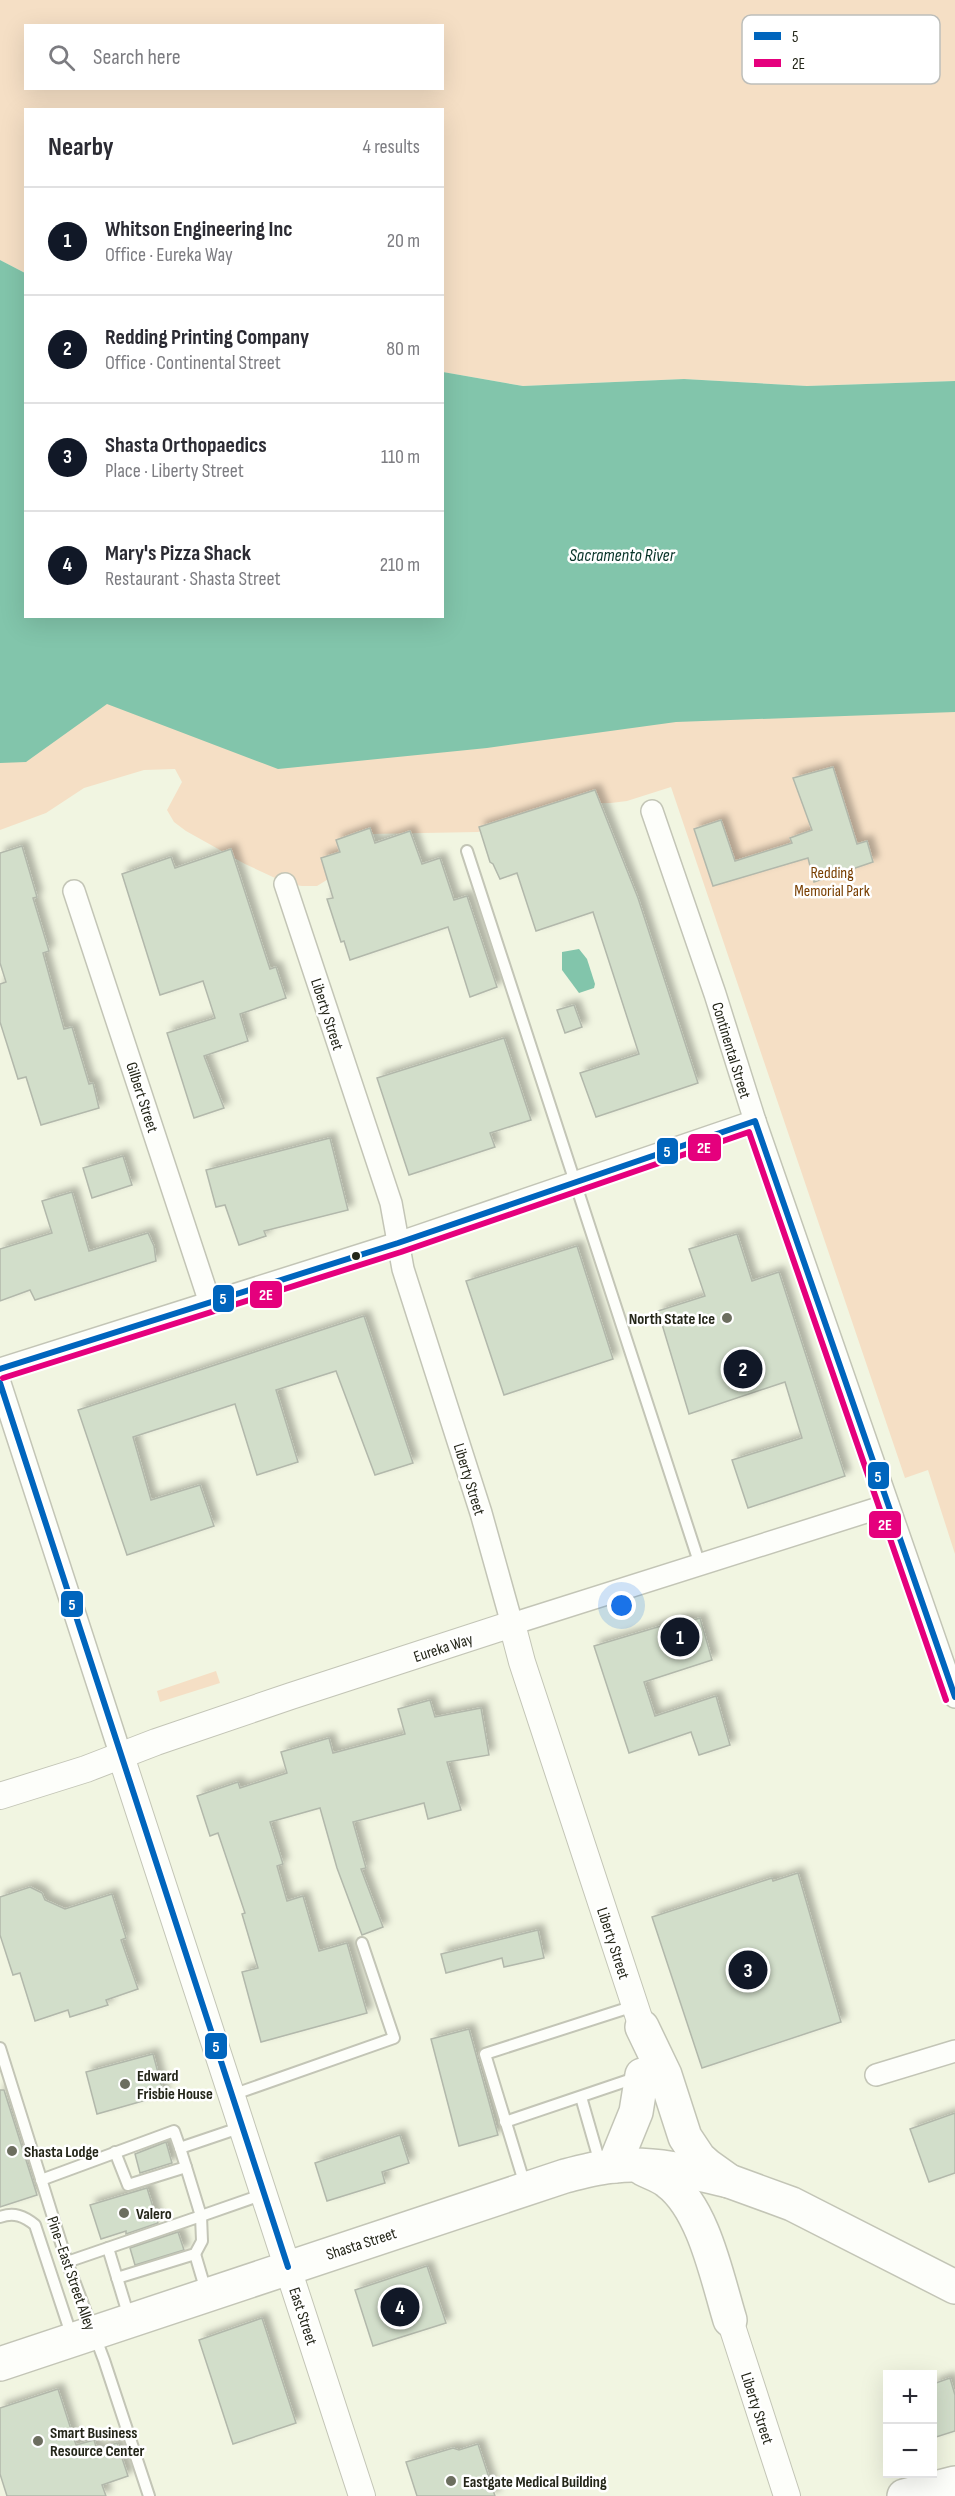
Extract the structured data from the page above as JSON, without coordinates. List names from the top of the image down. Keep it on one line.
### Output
{"streets":{"highway":["Shasta Street"],"street":["Liberty Street","Continental Street","Gilbert Street","Eureka Way","East Street"],"lane":["Pine–East Street Alley"]},"crossings":[["Liberty Street","Eureka Way"],["Continental Street","Eureka Way"],["Eureka Way","East Street"],["Shasta Street","Pine–East Street Alley"],["Shasta Street","East Street"]],"water":["Sacramento River"],"parks":["Redding Memorial Park"],"places":["North State Ice","Edward Frisbie House","Shasta Lodge","Valero","Smart Business Resource Center","Eastgate Medical Building"],"lines":["transit line 5","transit line 2E"],"legend":["5","2E"],"page":{"search":"Search here","heading":["Nearby","4 results"],"list":[{"mark":"1","name":"Whitson Engineering Inc","note":"Office · Eureka Way","value":"20 m"},{"mark":"2","name":"Redding Printing Company","note":"Office · Continental Street","value":"80 m"},{"mark":"3","name":"Shasta Orthopaedics","note":"Place · Liberty Street","value":"110 m"},{"mark":"4","name":"Mary's Pizza Shack","note":"Restaurant · Shasta Street","value":"210 m"}],"pins":["2","1","3","4"],"map_buttons":["+","−"]}}
